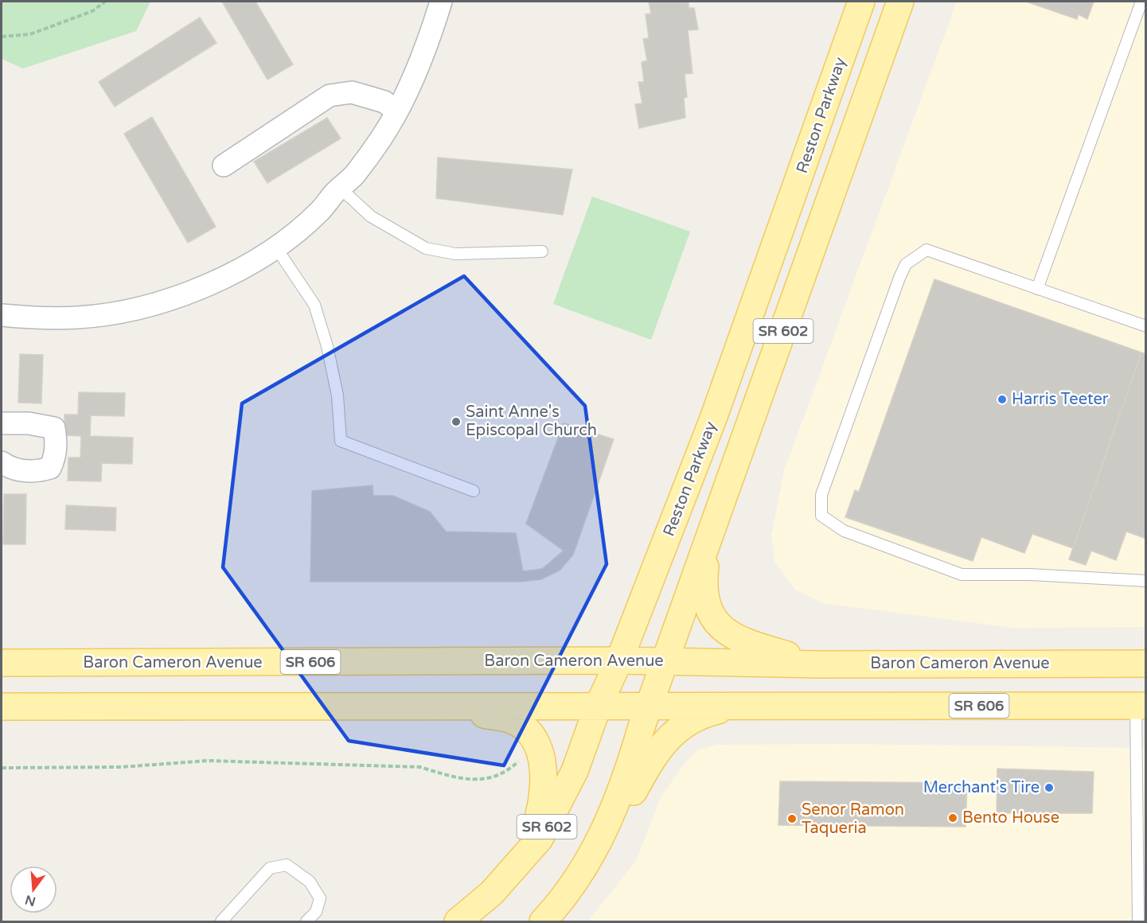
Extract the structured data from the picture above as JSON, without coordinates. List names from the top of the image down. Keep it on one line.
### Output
{"streets":{"main road":["Reston Parkway","SR 602","Baron Cameron Avenue","SR 606"]},"crossings":[["Reston Parkway","Baron Cameron Avenue"],["Reston Parkway","SR 606"],["SR 602","Baron Cameron Avenue"],["SR 602","SR 606"]],"places":["Harris Teeter","Saint Anne's Episcopal Church","Merchant's Tire","Bento House","Senor Ramon Taqueria"],"north":"bottom"}
